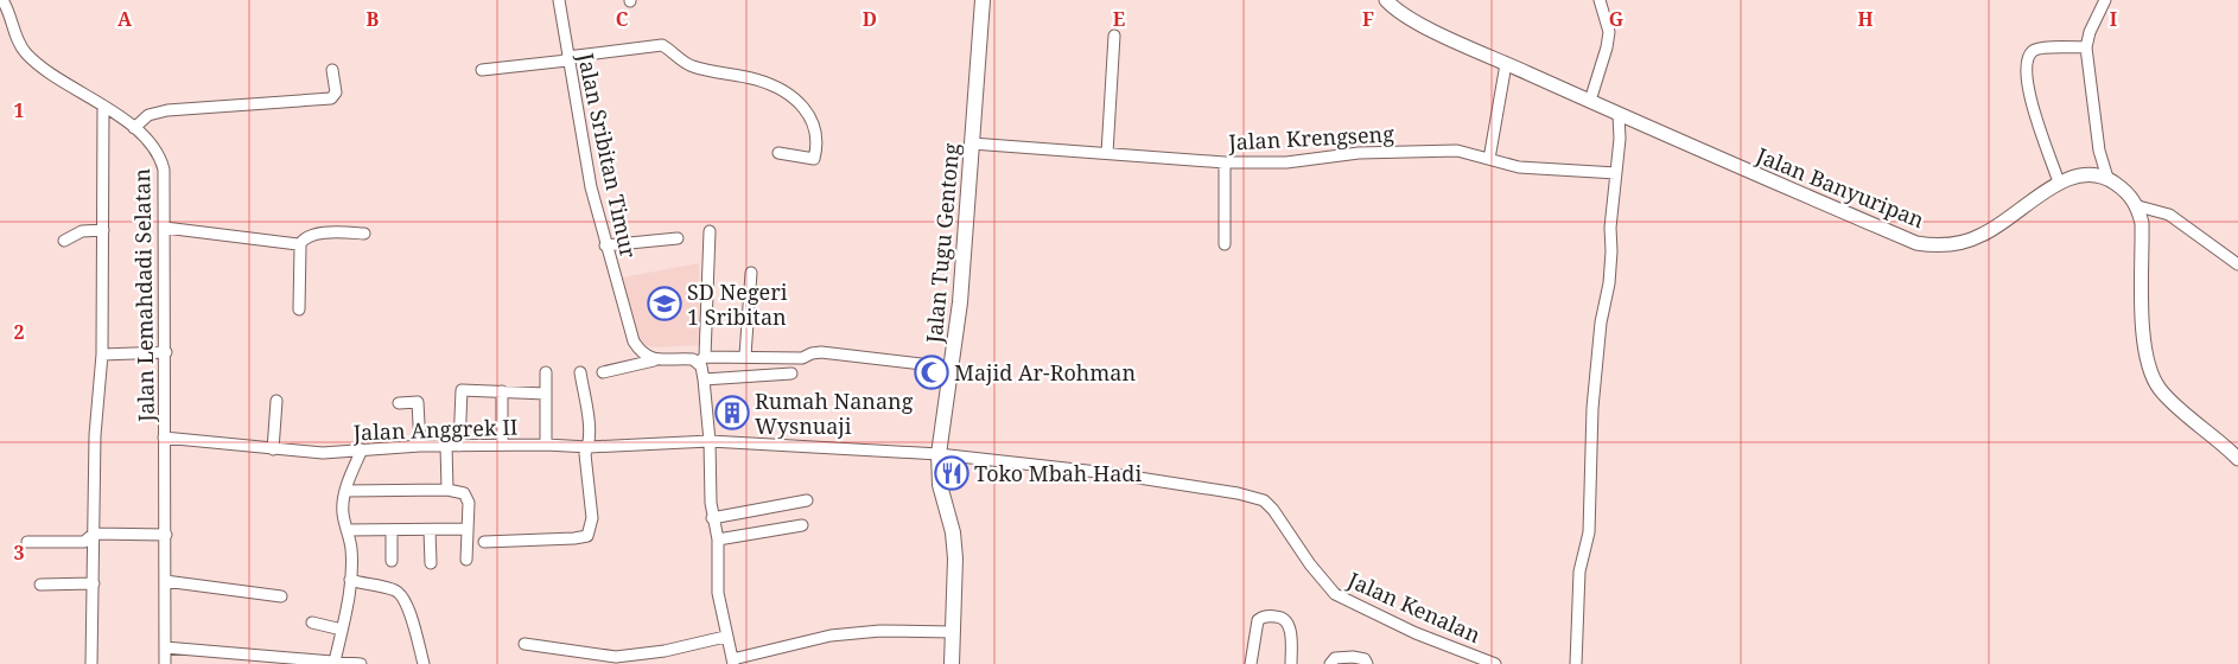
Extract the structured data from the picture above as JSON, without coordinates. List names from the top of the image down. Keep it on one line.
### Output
{"streets":{"main road":["Jalan Tugu Gentong"],"street":["Jalan Krengseng","Jalan Sribitan Timur","Jalan Banyuripan","Jalan Lemahdadi Selatan","Jalan Anggrek II","Jalan Kenalan"]},"crossings":[["Jalan Krengseng","Jalan Tugu Gentong"],["Jalan Tugu Gentong","Jalan Kenalan"],["Jalan Lemahdadi Selatan","Jalan Anggrek II"],["Jalan Anggrek II","Jalan Kenalan"]],"places":{"school or university":["SD Negeri 1 Sribitan"],"mosque":["Majid Ar-Rohman"],"building":["Rumah Nanang Wysnuaji"],"restaurant":["Toko Mbah Hadi"]},"grid":{"columns":["A","B","C","D","E","F","G","H","I"],"rows":["1","2","3"]}}
